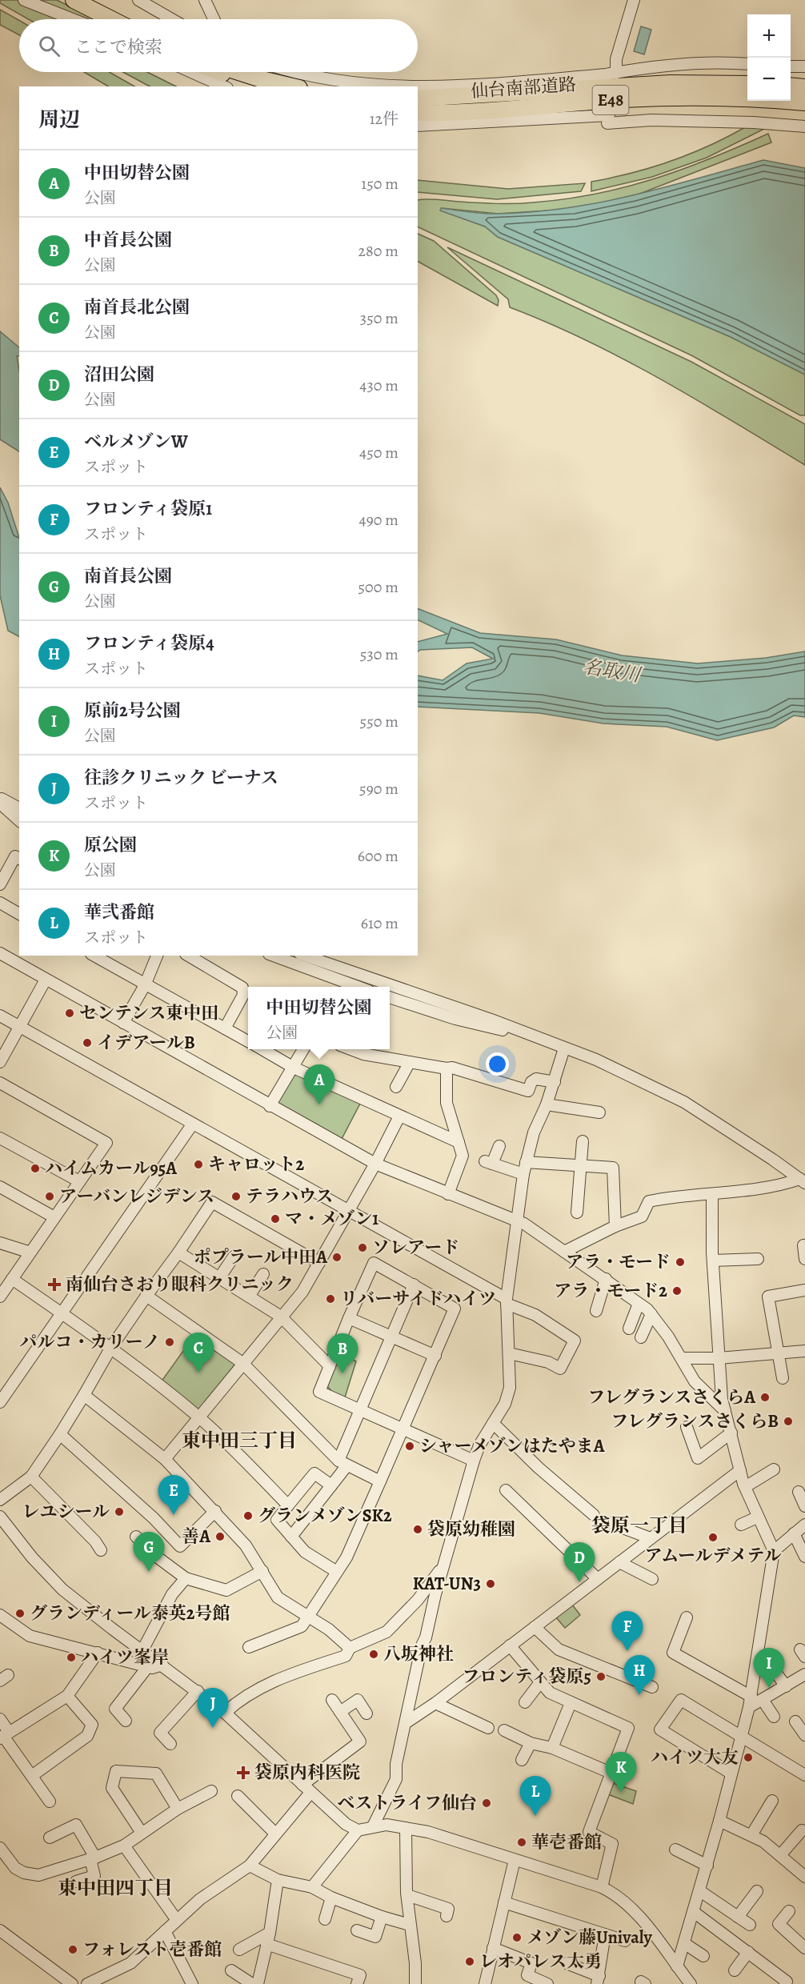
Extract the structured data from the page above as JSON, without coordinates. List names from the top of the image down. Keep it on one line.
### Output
{"streets":{"highway":["仙台南部道路","E48"]},"districts":["東中田三丁目","袋原一丁目","東中田四丁目"],"water":["名取川"],"places":{"other":["センテンス東中田","イデアールB","キャロット2","ハイムカール95A","アーバンレジデンス","テラハウス","マ・メゾン1","ソレアード","ポプラール中田A","アラ・モード","アラ・モード2","リバーサイドハイツ","パルコ・カリーノ","フレグランスさくらA","フレグランスさくらB","シャーメゾンはたやまA","レユシール","グランメゾンSK2","袋原幼稚園","善A","アムールデメテル","KAT-UN3","グランディール泰英2号館","八坂神社","ハイツ峯岸","フロンティ袋原5","ハイツ大友","ベストライフ仙台","華壱番館","メゾン藤Univaly","フォレスト壱番館","レオパレス太勇"],"health":["南仙台さおり眼科クリニック","袋原内科医院"]},"page":{"map_buttons":["+","−"],"search":"ここで検索","heading":["周辺","12件"],"list":[{"mark":"A","name":"中田切替公園","note":"公園","value":"150 m"},{"mark":"B","name":"中首長公園","note":"公園","value":"280 m"},{"mark":"C","name":"南首長北公園","note":"公園","value":"350 m"},{"mark":"D","name":"沼田公園","note":"公園","value":"430 m"},{"mark":"E","name":"ベルメゾンW","note":"スポット","value":"450 m"},{"mark":"F","name":"フロンティ袋原1","note":"スポット","value":"490 m"},{"mark":"G","name":"南首長公園","note":"公園","value":"500 m"},{"mark":"H","name":"フロンティ袋原4","note":"スポット","value":"530 m"},{"mark":"I","name":"原前2号公園","note":"公園","value":"550 m"},{"mark":"J","name":"往診クリニック ビーナス","note":"スポット","value":"590 m"},{"mark":"K","name":"原公園","note":"公園","value":"600 m"},{"mark":"L","name":"華弐番館","note":"スポット","value":"610 m"}],"popup":["中田切替公園","公園"],"pins":["A","C","B","E","G","D","F","I","H","J","K","L"]}}
